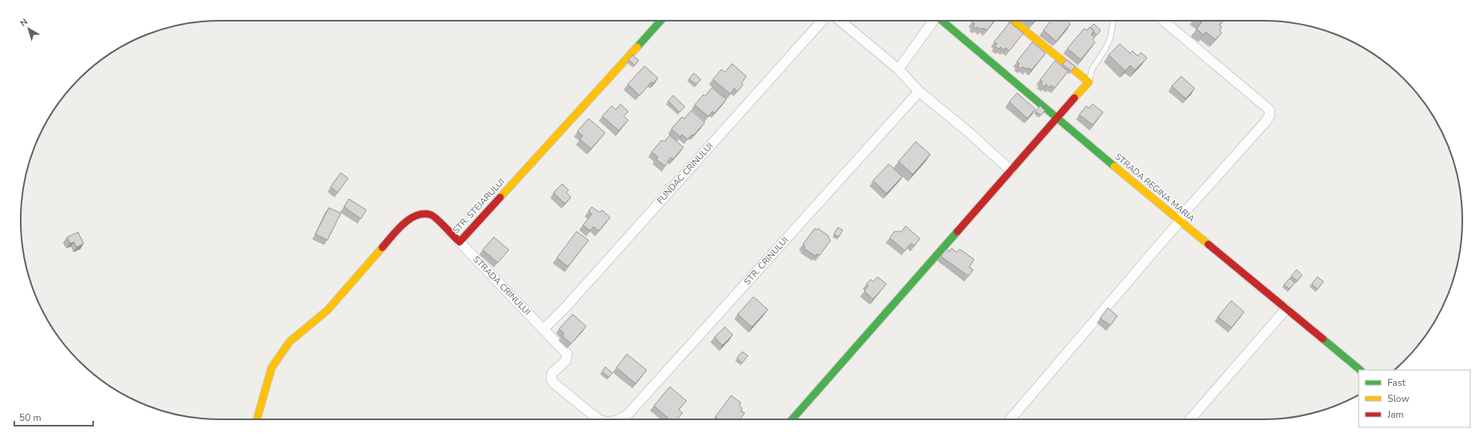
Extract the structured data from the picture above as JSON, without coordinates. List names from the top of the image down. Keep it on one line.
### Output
{"streets":{"street":["FUNDAC CRINULUI","STRADA REGINA MARIA","STR. STEJARULUI","STR. CRINULUI","STRADA CRINULUI"]},"crossings":[["FUNDAC CRINULUI","STRADA CRINULUI"],["STR. STEJARULUI","STRADA CRINULUI"]],"legend":["Fast","Slow","Jam"],"scale_bar":"50 m","north":"top left"}
